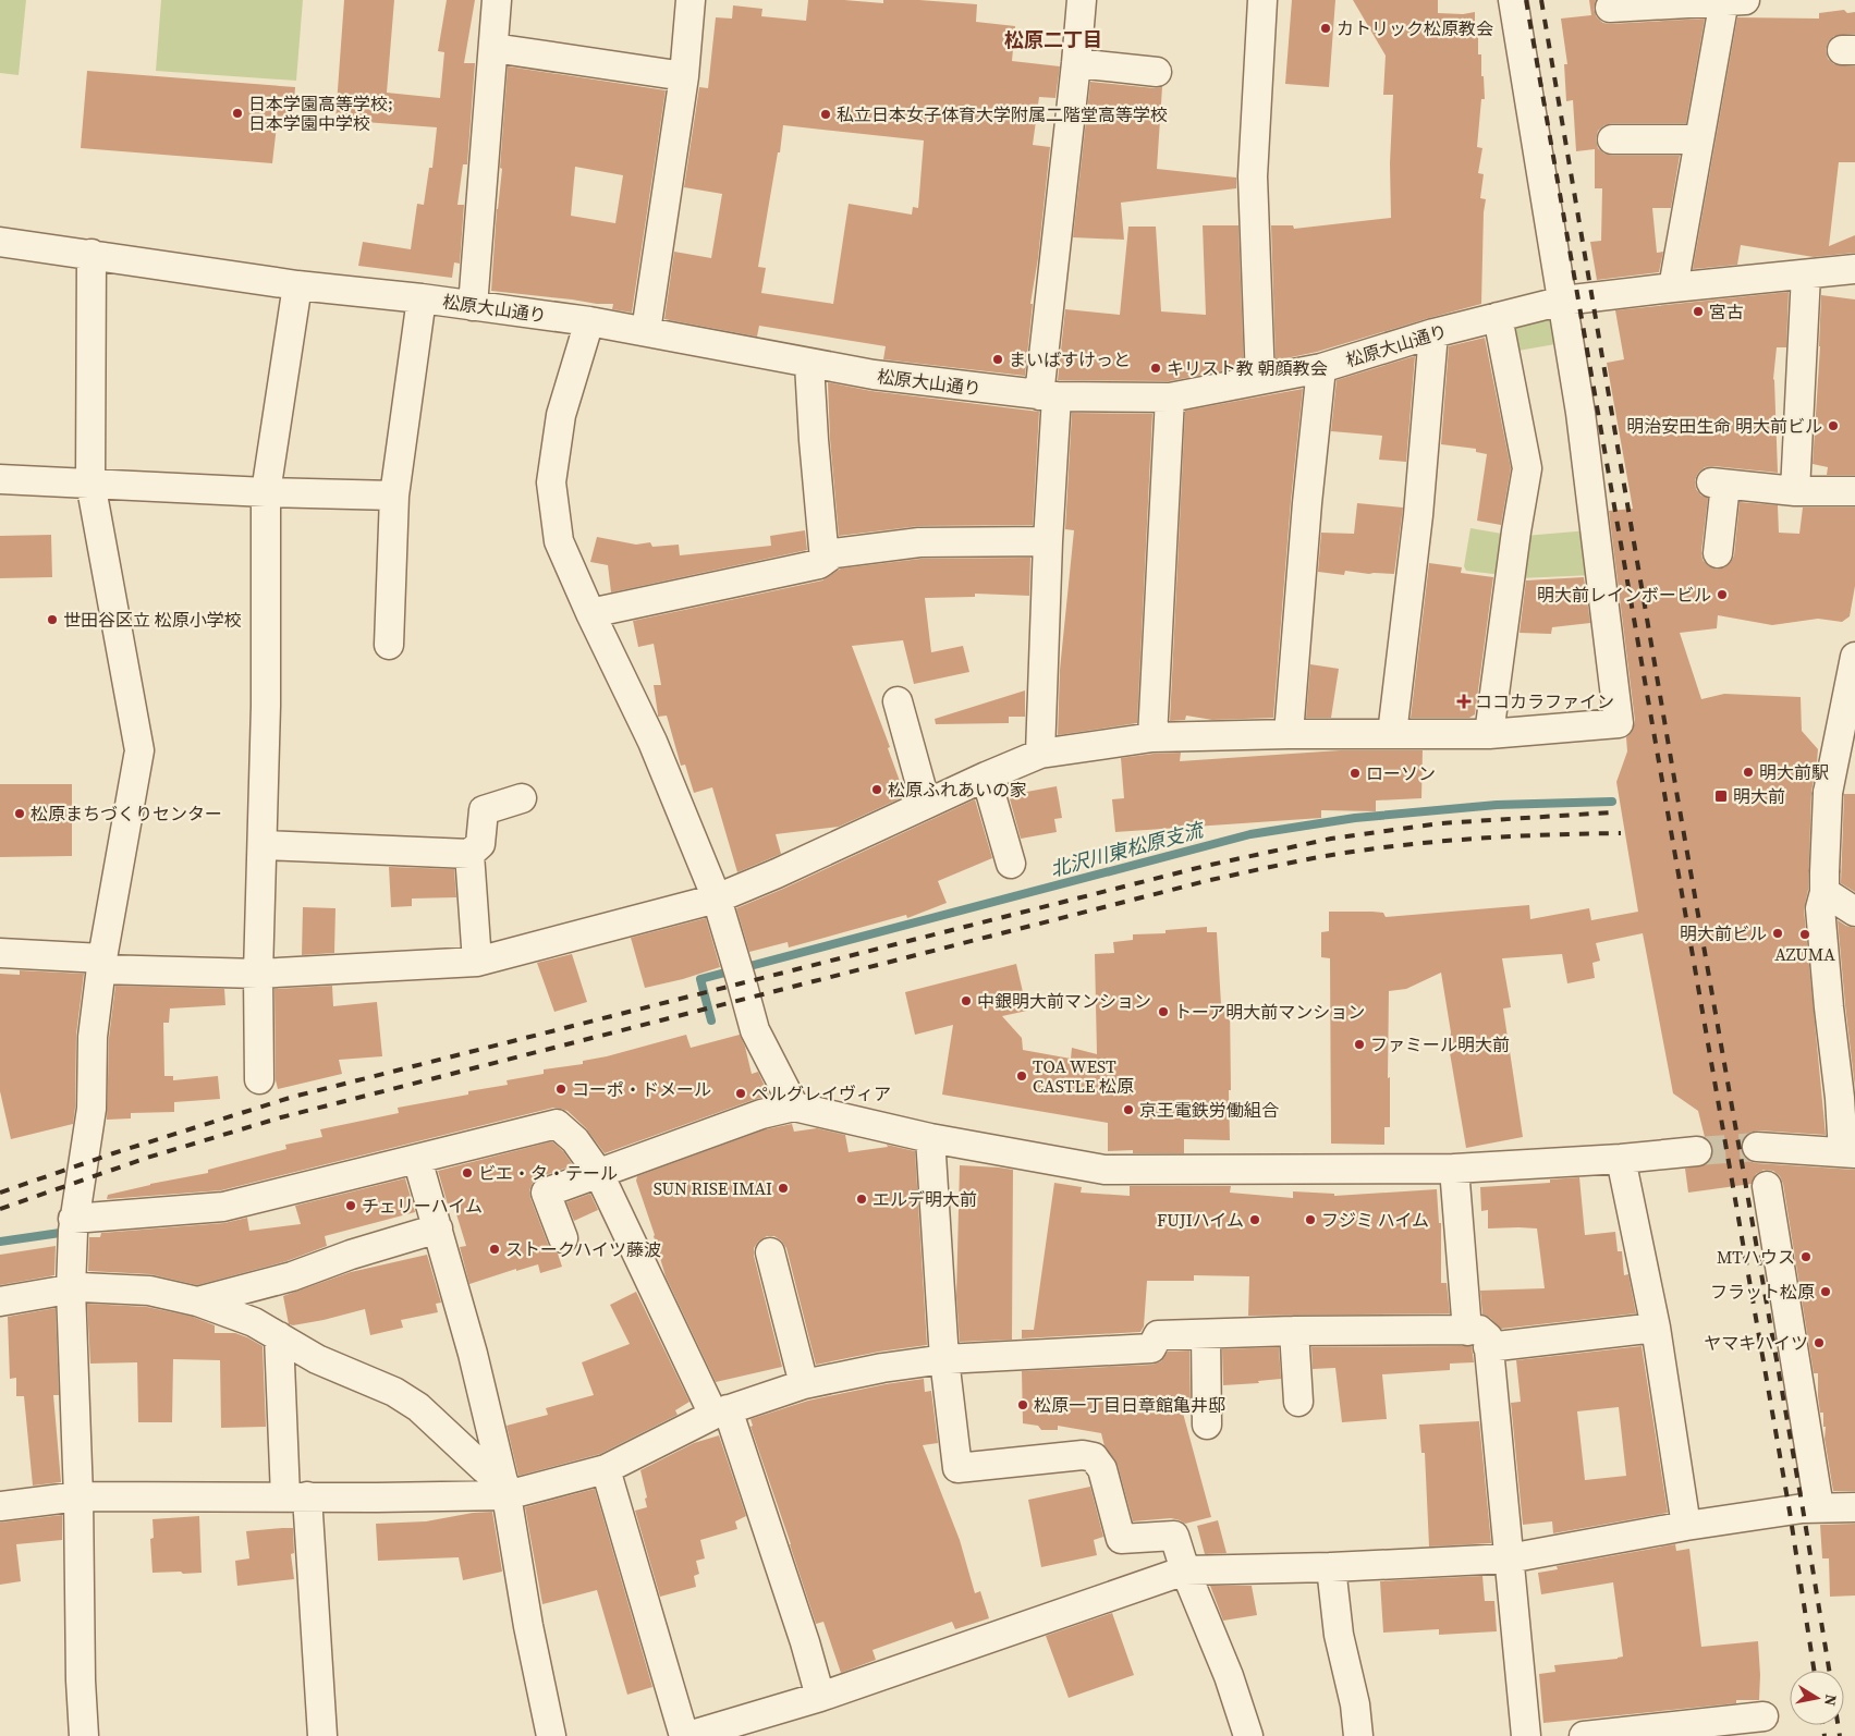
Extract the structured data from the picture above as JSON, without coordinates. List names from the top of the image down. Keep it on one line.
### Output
{"streets":{"street":["松原大山通り"]},"districts":["松原二丁目"],"water":["北沢川東松原支流"],"places":{"other":["カトリック松原教会","日本学園高等学校; 日本学園中学校","私立日本女子体育大学附属二階堂高等学校","宮古","まいばすけっと","キリスト教 朝顔教会","明治安田生命 明大前ビル","明大前レインボービル","世田谷区立 松原小学校","明大前駅","ローソン","松原ふれあいの家","松原まちづくりセンター","明大前ビル","AZUMA","中銀明大前マンション","トーア明大前マンション","ファミール明大前","TOA WEST CASTLE 松原","コーポ・ドメール","ペルグレイヴィア","京王電鉄労働組合","ビエ・タ・テール","SUN RISE IMAI","エルデ明大前","チェリーハイム","FUJIハイム","フジミ ハイム","ストークハイツ藤波","MTハウス","フラット松原","ヤマキハイツ","松原一丁目日章館亀井邸"],"health":["ココカラファイン"],"transit":["明大前"]},"north":"right"}
